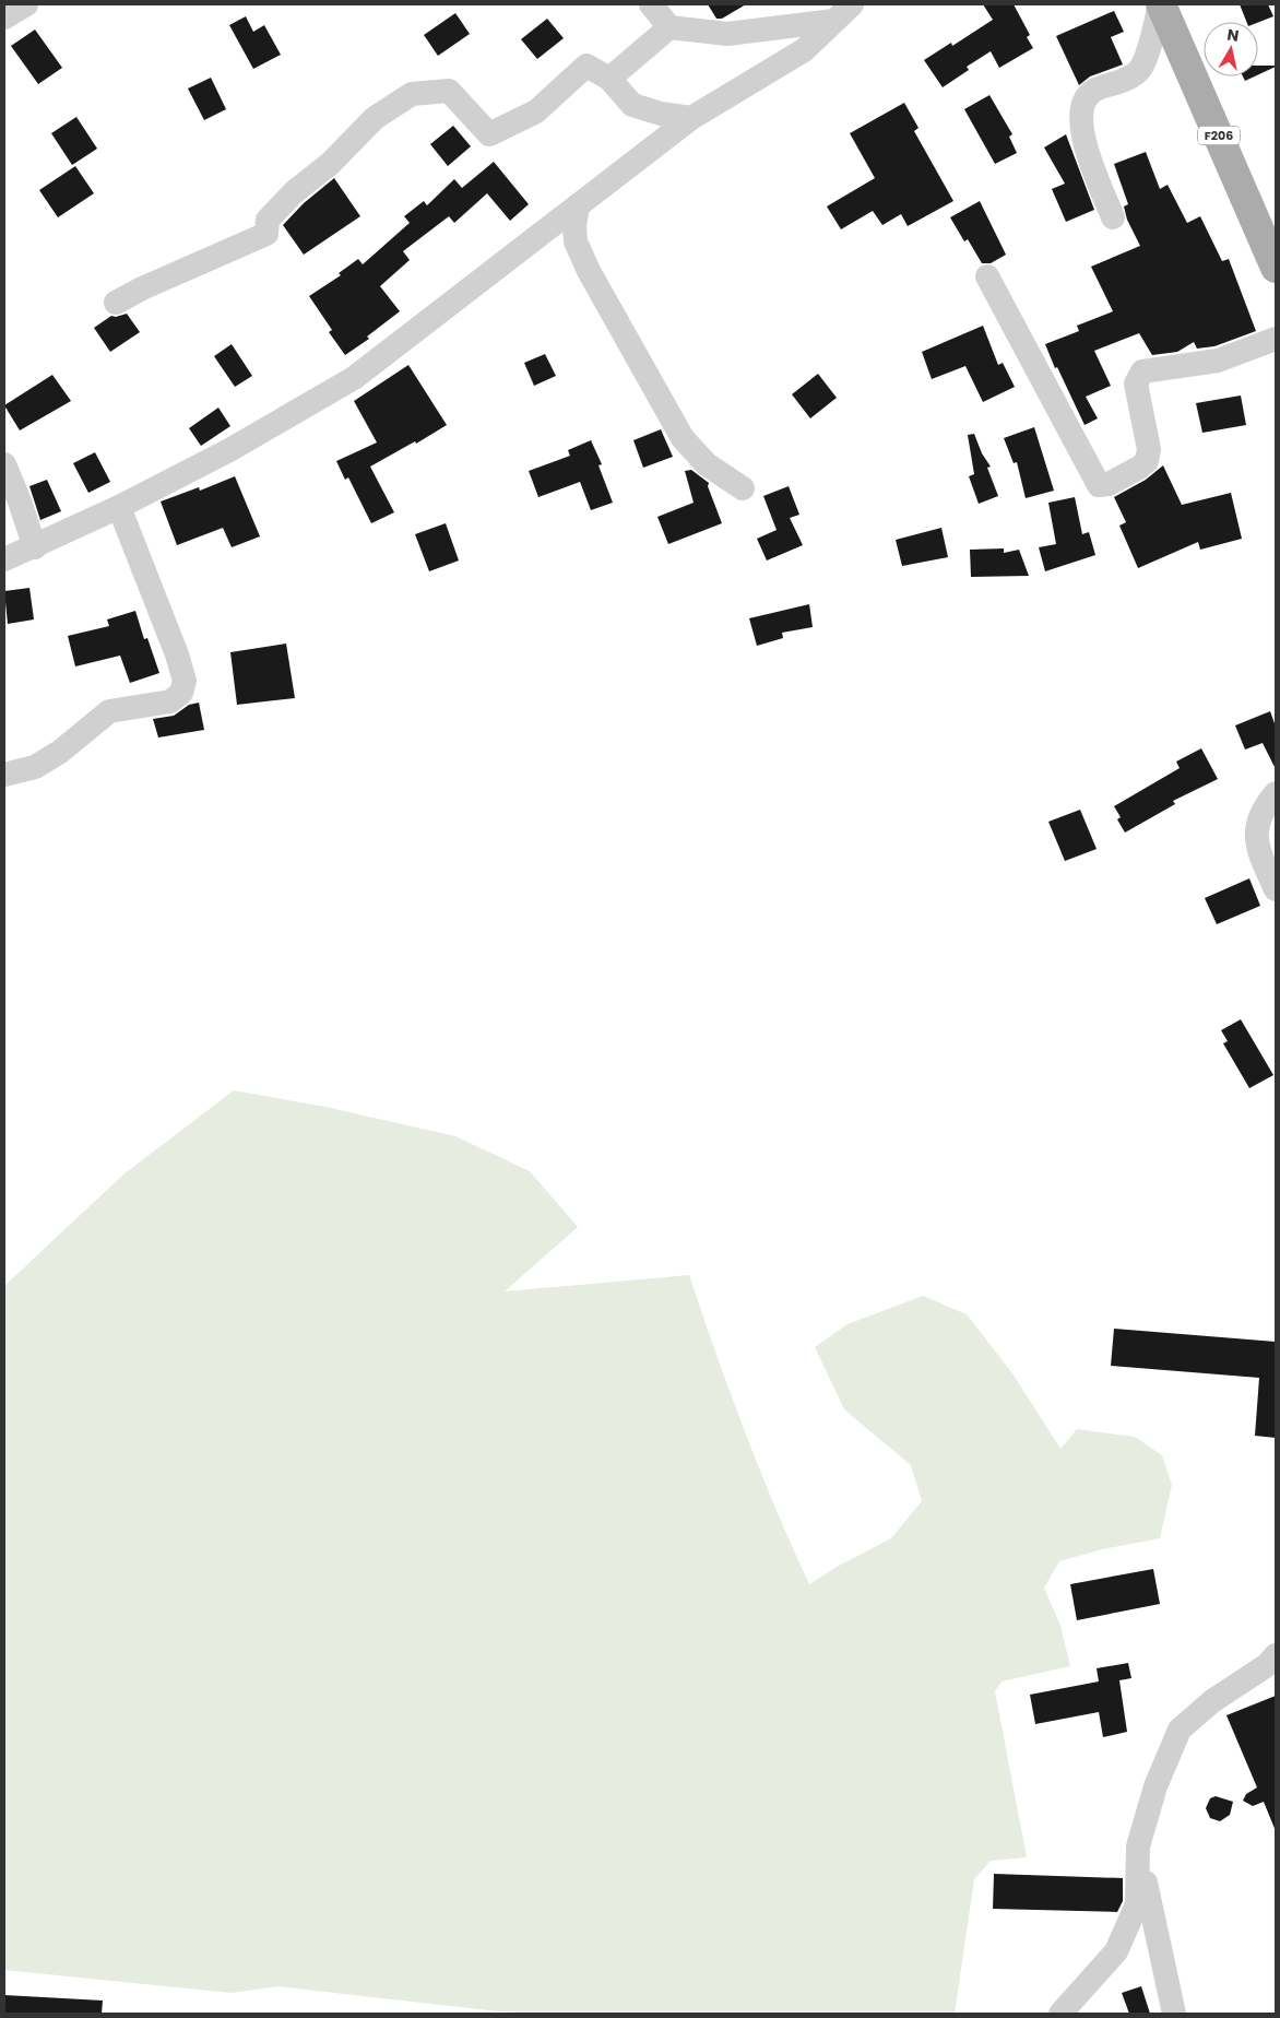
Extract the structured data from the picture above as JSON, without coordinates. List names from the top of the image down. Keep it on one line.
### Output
{"streets":{"main road":["F206"]},"north":"top"}
